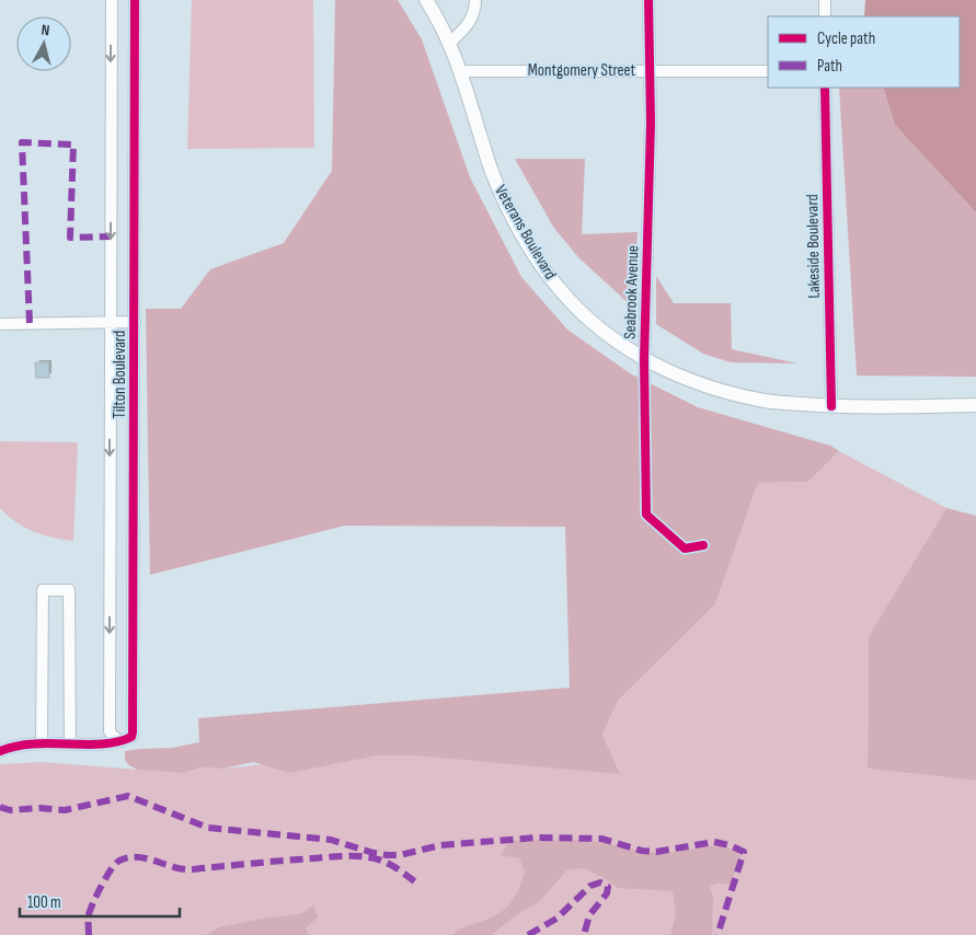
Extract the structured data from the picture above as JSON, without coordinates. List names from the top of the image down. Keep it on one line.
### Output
{"streets":{"main road":["Veterans Boulevard"],"street":["Montgomery Street","Lakeside Boulevard","Seabrook Avenue","Tilton Boulevard"]},"crossings":[["Montgomery Street","Veterans Boulevard"],["Montgomery Street","Seabrook Avenue"],["Veterans Boulevard","Lakeside Boulevard"],["Veterans Boulevard","Seabrook Avenue"]],"legend":["Cycle path","Path"],"scale_bar":"100 m","north":"top"}
